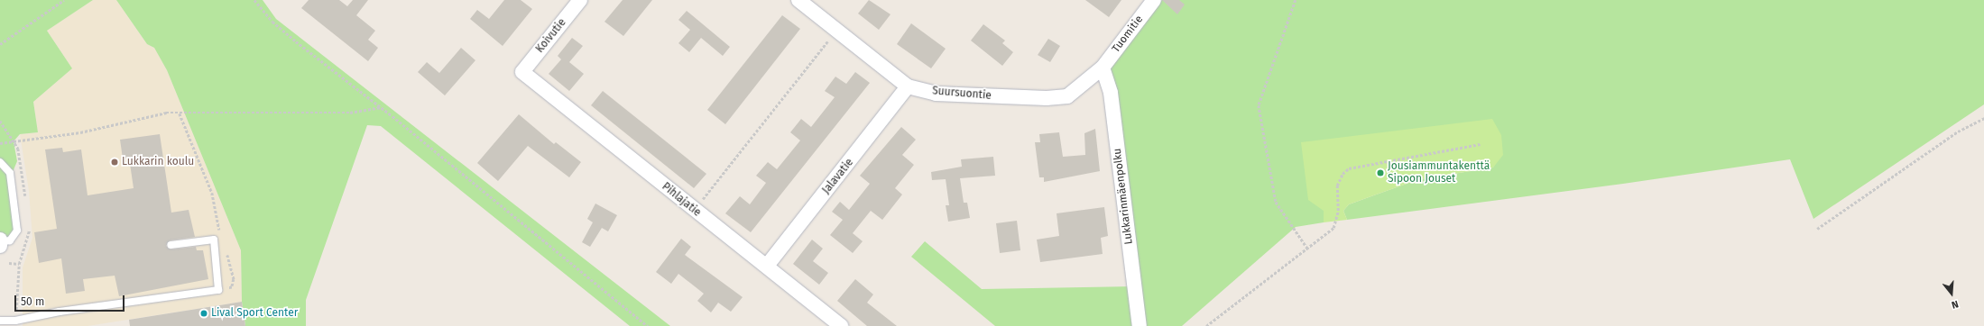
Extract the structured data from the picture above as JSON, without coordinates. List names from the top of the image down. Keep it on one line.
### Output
{"streets":{"street":["Tuomitie","Koivutie","Suursuontie","Jalavatie","Lukkarinmäenpolku","Pihlajatie"]},"crossings":[["Tuomitie","Suursuontie"],["Tuomitie","Lukkarinmäenpolku"],["Koivutie","Pihlajatie"],["Suursuontie","Jalavatie"],["Suursuontie","Lukkarinmäenpolku"],["Jalavatie","Pihlajatie"]],"places":["Lukkarin koulu","Jousiammuntakenttä Sipoon Jouset","Lival Sport Center"],"scale_bar":"50 m","north":"bottom"}
